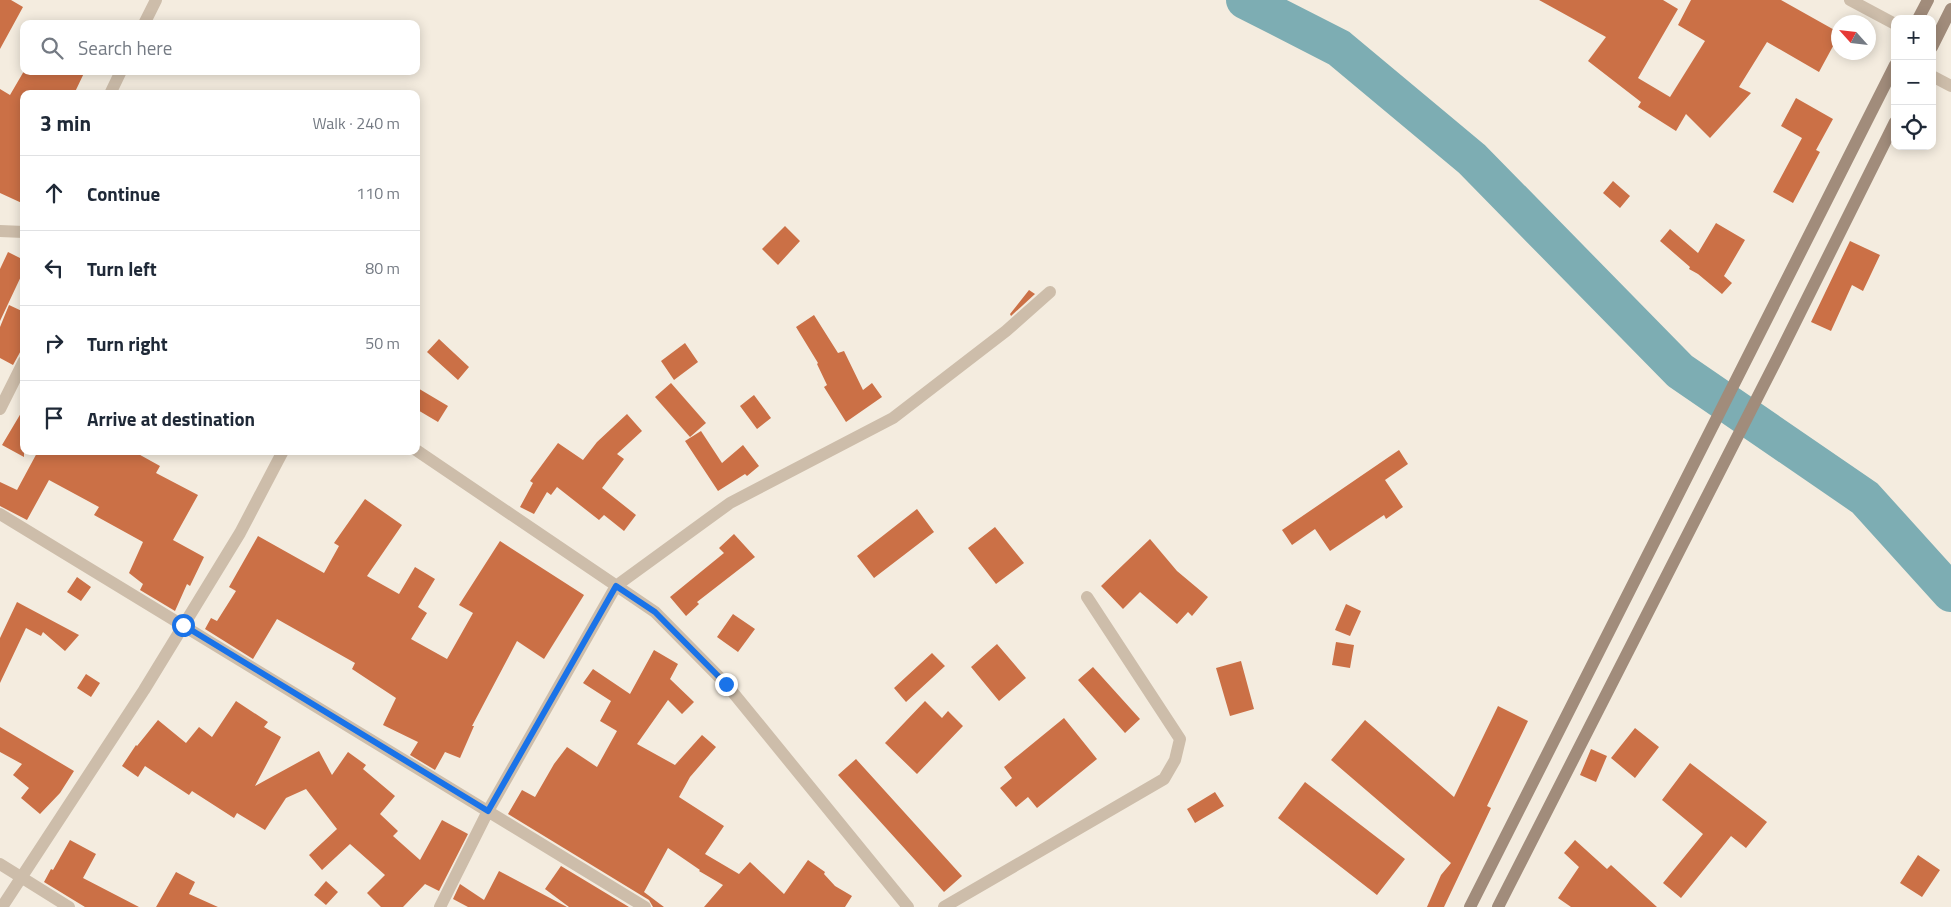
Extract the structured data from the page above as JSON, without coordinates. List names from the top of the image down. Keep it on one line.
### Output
{"north":"top left","page":{"map_buttons":["+","−"],"search":"Search here","heading":["3 min","Walk · 240 m"],"list":[["Continue","110 m"],["Turn left","80 m"],["Turn right","50 m"],"Arrive at destination"]}}
